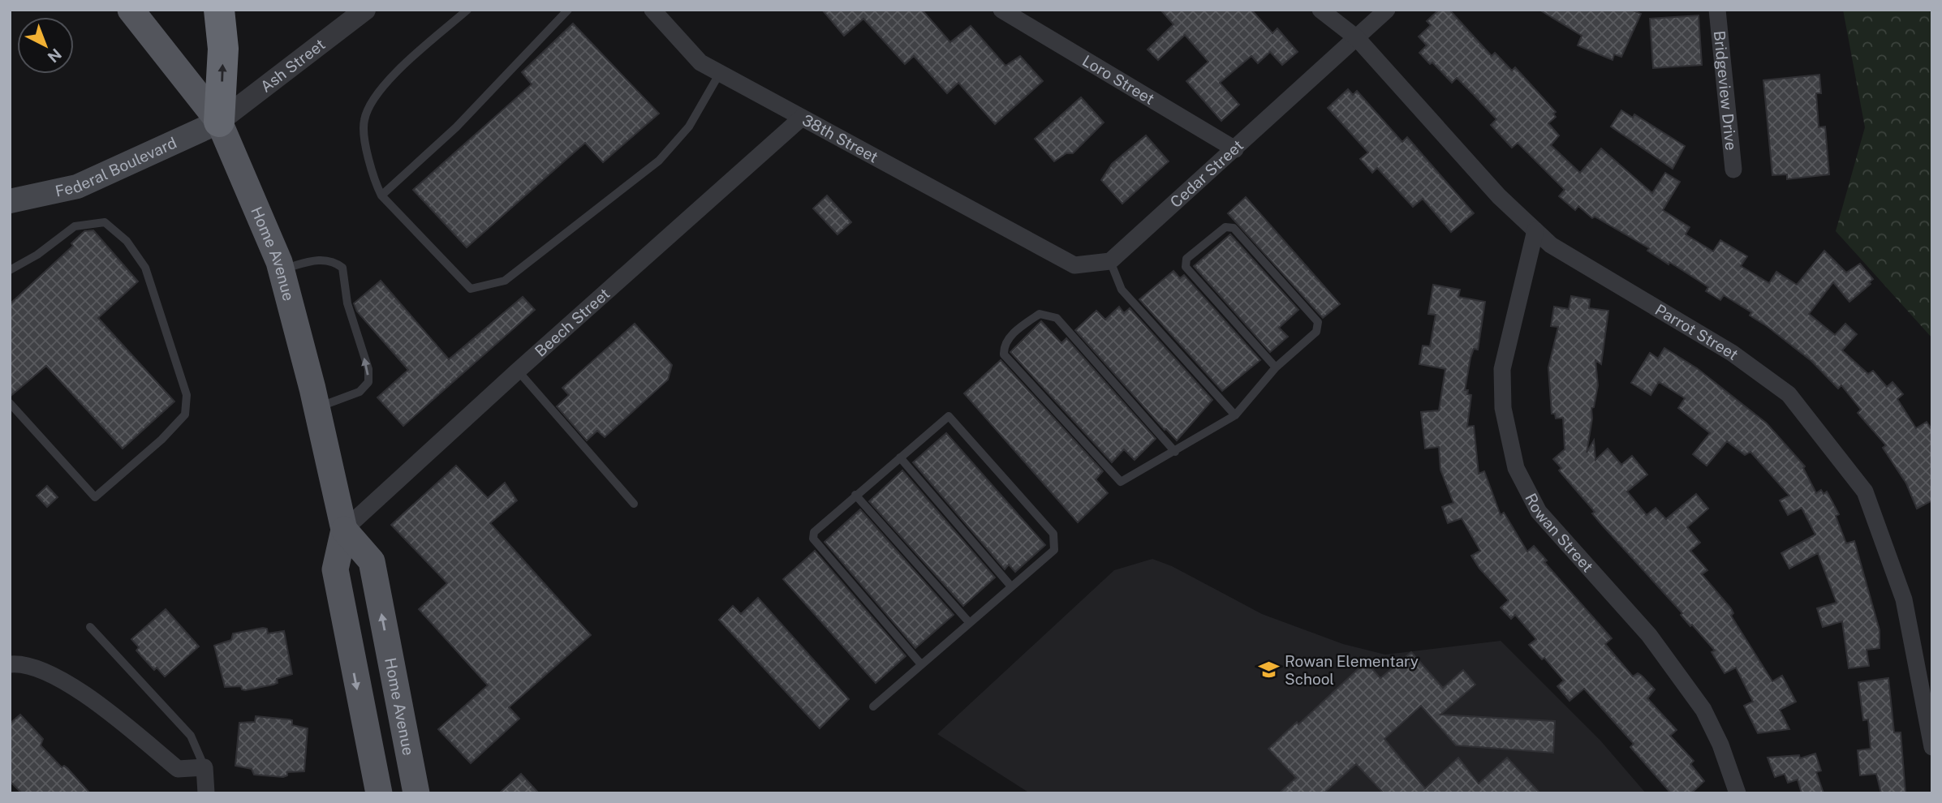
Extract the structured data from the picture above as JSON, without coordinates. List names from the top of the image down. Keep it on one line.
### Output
{"streets":{"main road":["Federal Boulevard","Home Avenue"],"street":["Ash Street","Loro Street","Bridgeview Drive","38th Street","Cedar Street","Beech Street","Parrot Street","Rowan Street"]},"crossings":[["Ash Street","Federal Boulevard"],["Ash Street","Home Avenue"],["Loro Street","Cedar Street"],["38th Street","Cedar Street"],["38th Street","Beech Street"],["Federal Boulevard","Home Avenue"],["Cedar Street","Parrot Street"],["Home Avenue","Beech Street"],["Parrot Street","Rowan Street"]],"places":{"school or university":["Rowan Elementary School"]},"north":"bottom right"}
